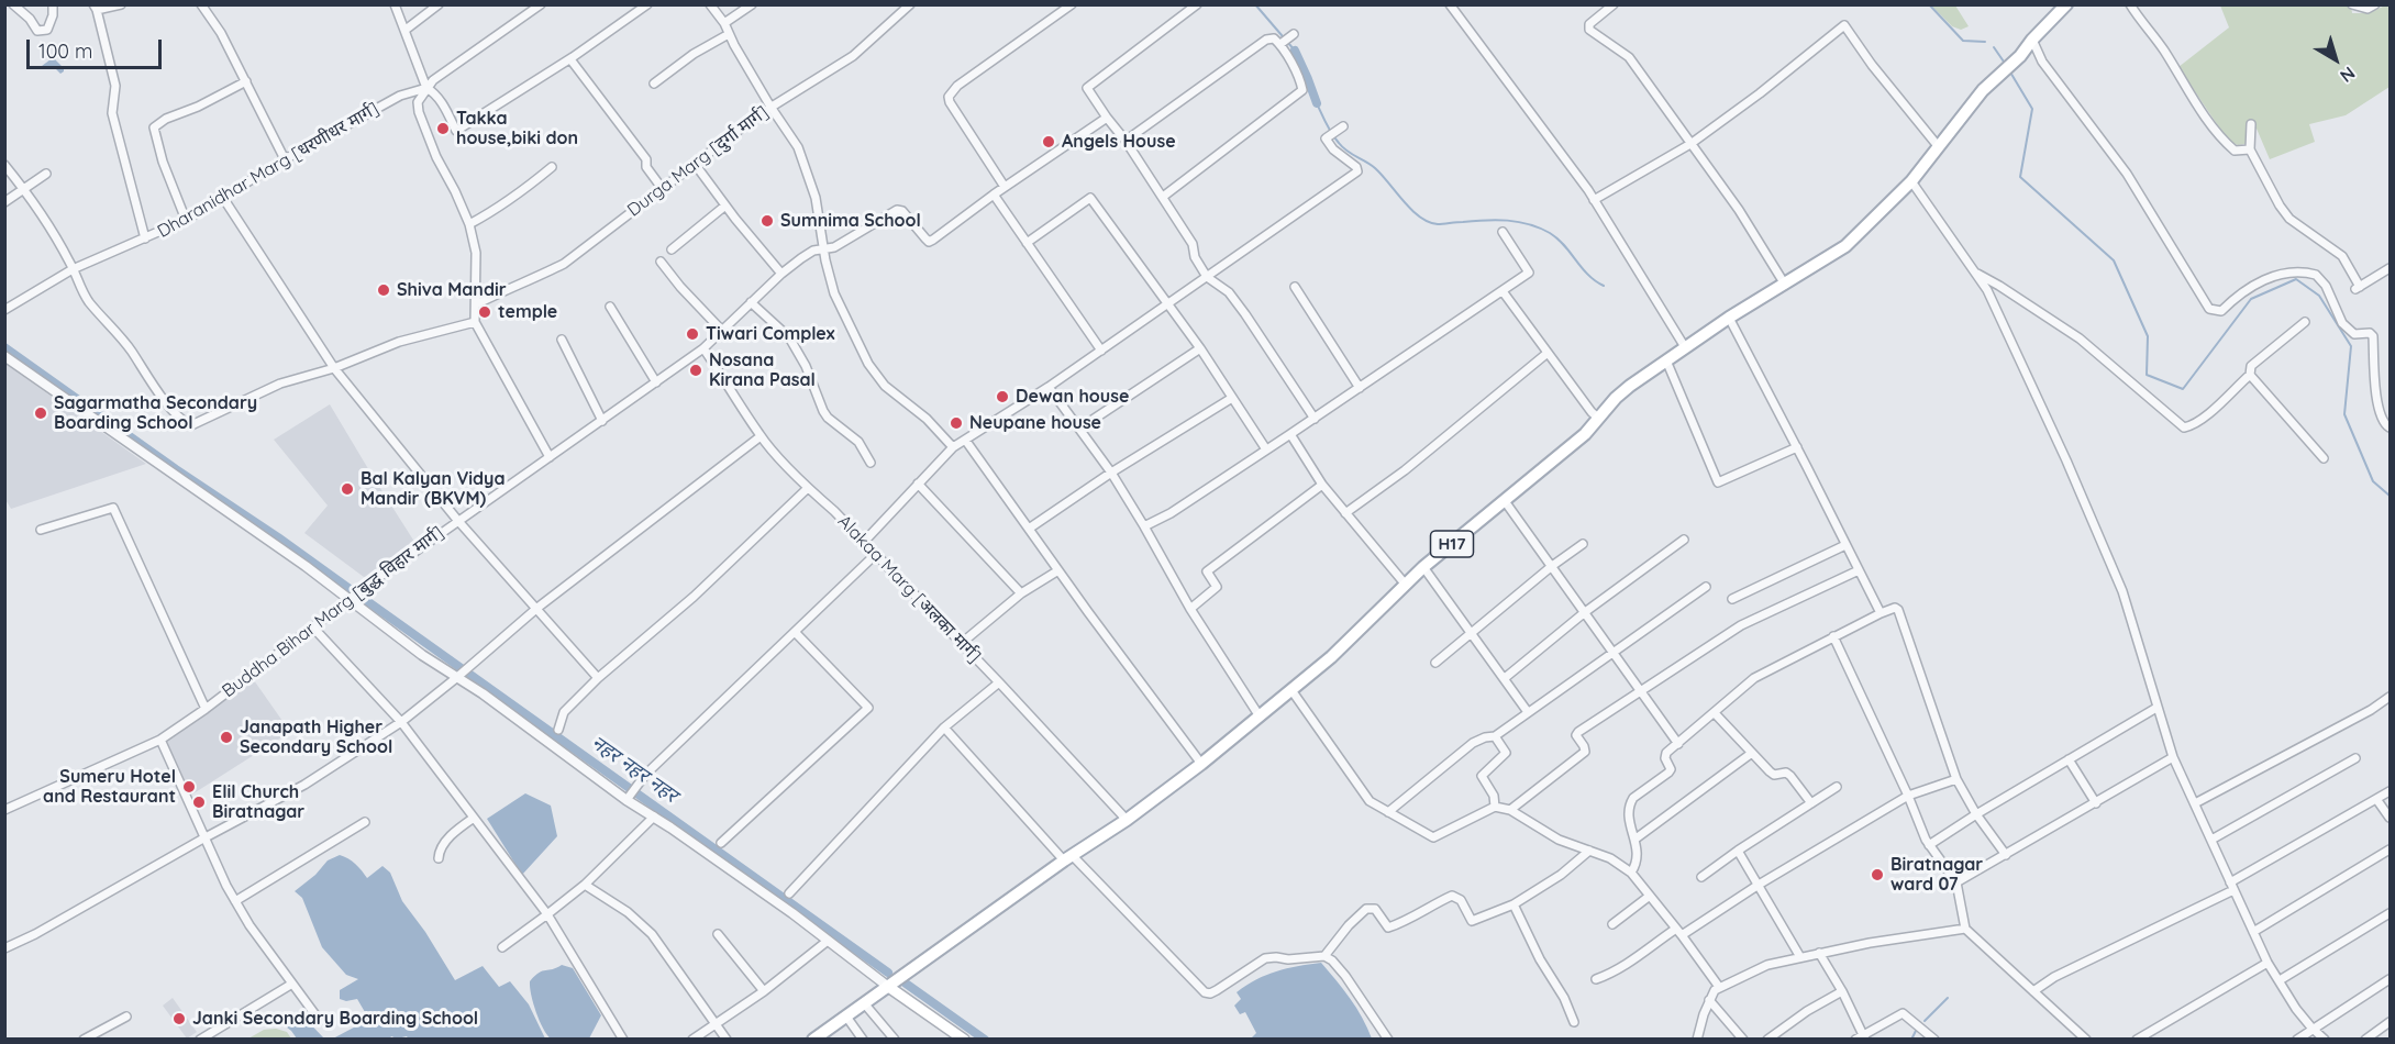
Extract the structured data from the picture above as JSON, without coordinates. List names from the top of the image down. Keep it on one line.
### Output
{"streets":{"main road":["H17"],"street":["Durga Marg [दुर्गा मार्ग]","Dharanidhar Marg [धरणीधर मार्ग]","Alakaa Marg [अलका मार्ग]","Buddha Bihar Marg [बुद्ध विहार मार्ग]"]},"crossings":[["H17","Alakaa Marg [अलका मार्ग]"],["Alakaa Marg [अलका मार्ग]","Buddha Bihar Marg [बुद्ध विहार मार्ग]"]],"water":["नहर नहर नहर"],"places":["Takka house,biki don","Angels House","Sumnima School","Shiva Mandir","temple","Tiwari Complex","Nosana Kirana Pasal","Dewan house","Sagarmatha Secondary Boarding School","Neupane house","Bal Kalyan Vidya Mandir (BKVM)","Janapath Higher Secondary School","Sumeru Hotel and Restaurant","Elil Church Biratnagar","Biratnagar ward 07","Janki Secondary Boarding School"],"scale_bar":"100 m","north":"bottom right"}
